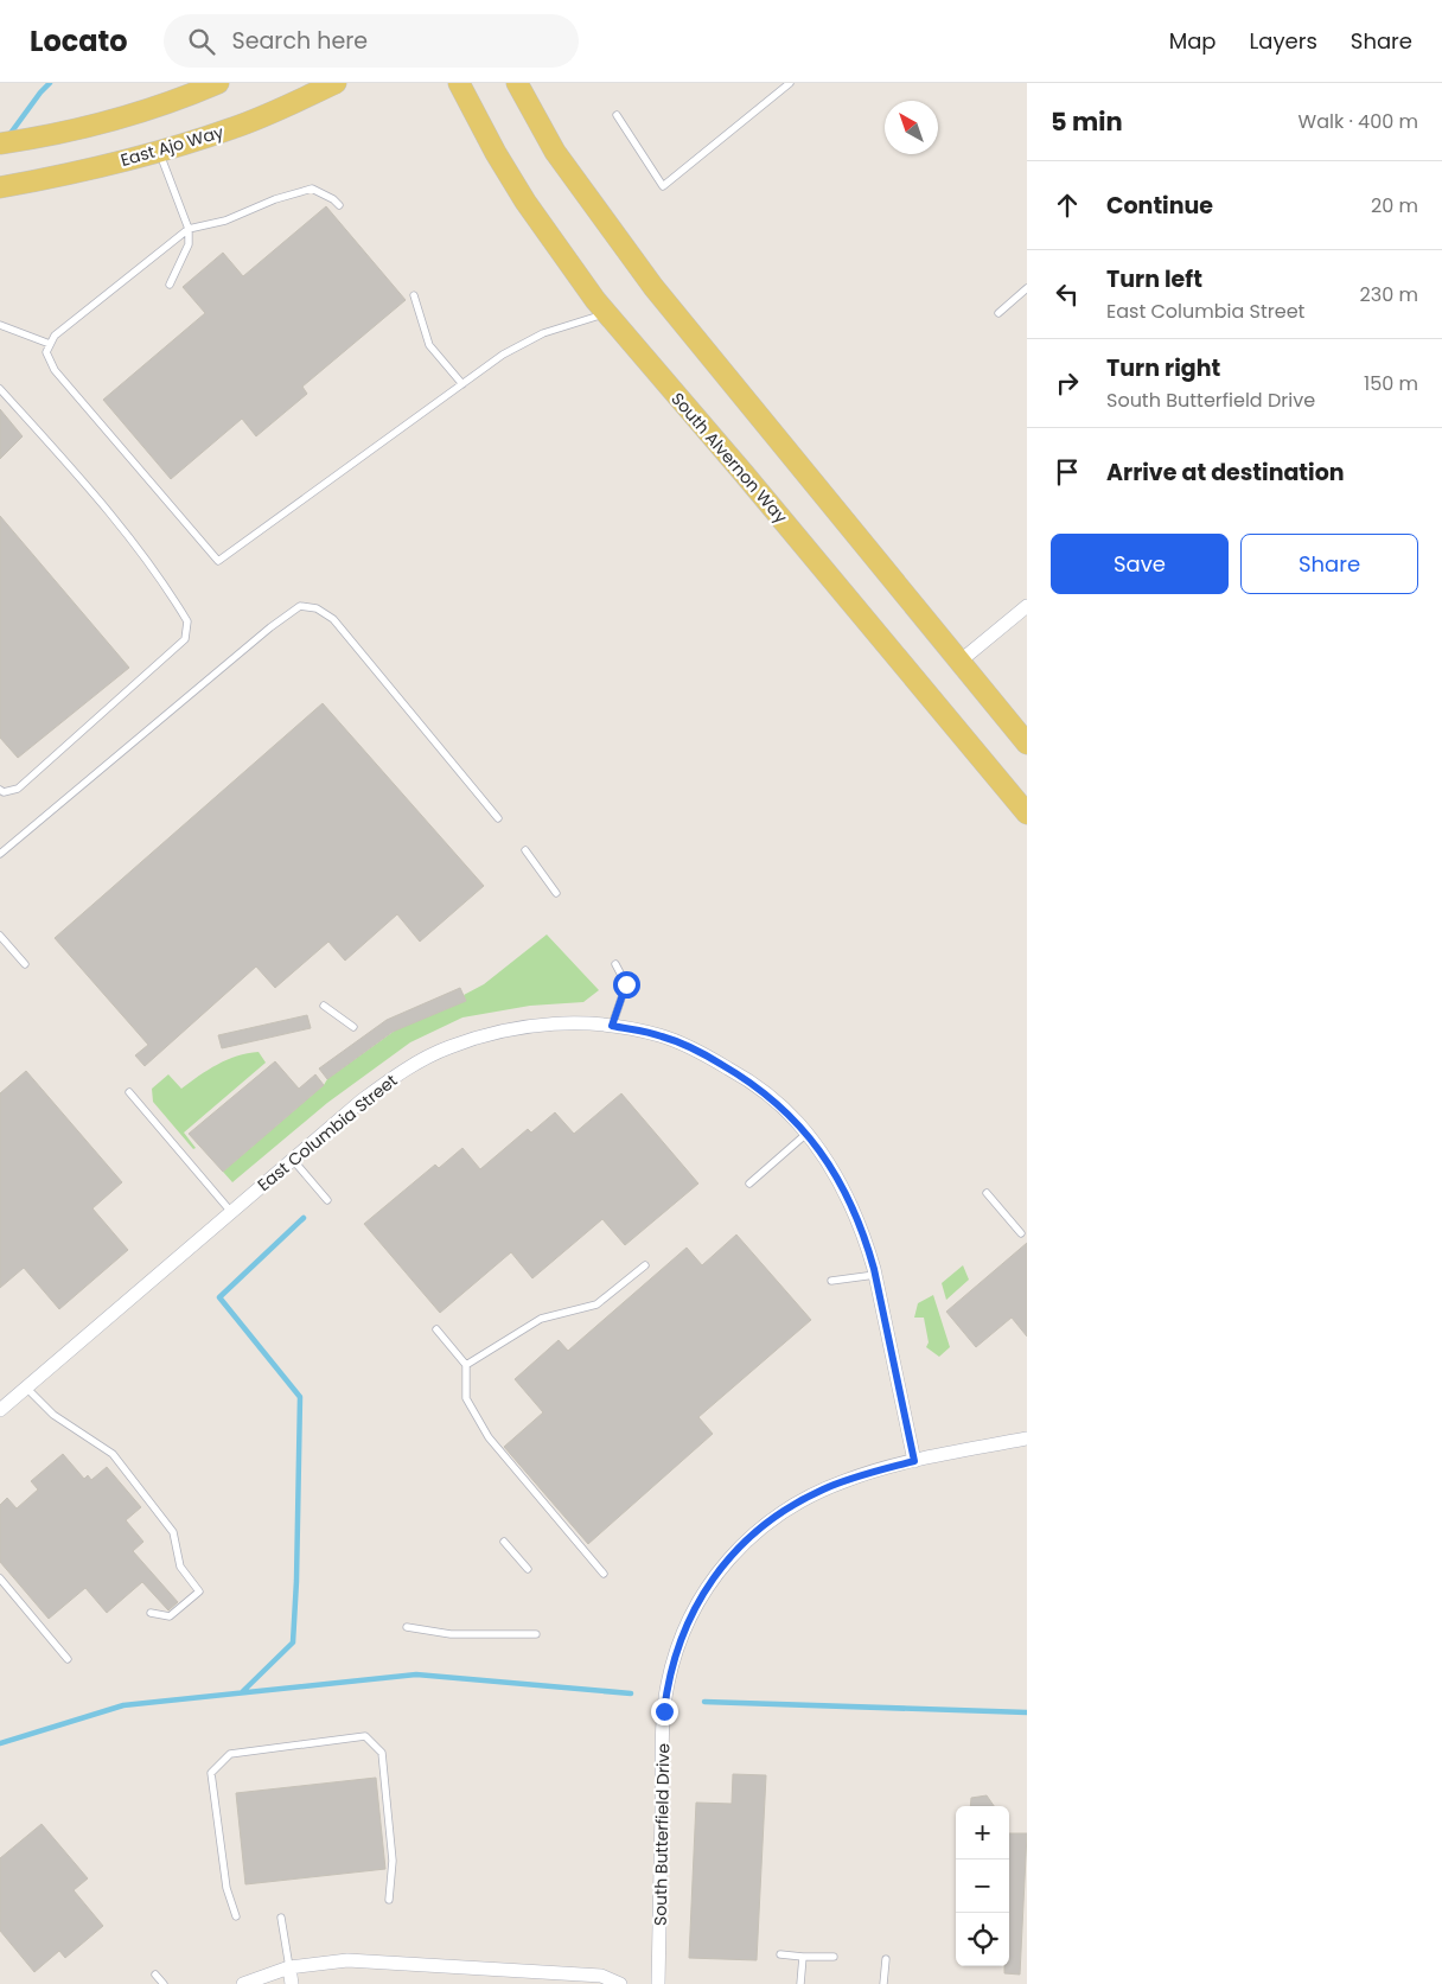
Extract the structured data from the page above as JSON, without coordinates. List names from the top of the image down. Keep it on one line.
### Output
{"streets":{"main road":["East Ajo Way","South Alvernon Way"],"street":["East Columbia Street","South Butterfield Drive"]},"crossings":[["East Columbia Street","South Butterfield Drive"]],"north":"top left","page":{"header":"Locato","search":"Search here","nav":["Map","Layers","Share"],"heading":["5 min","Walk · 400 m"],"list":[["Continue","20 m"],["Turn left","East Columbia Street","230 m"],["Turn right","South Butterfield Drive","150 m"],"Arrive at destination"],"buttons":["Save","Share"],"map_buttons":["+","−"]}}
